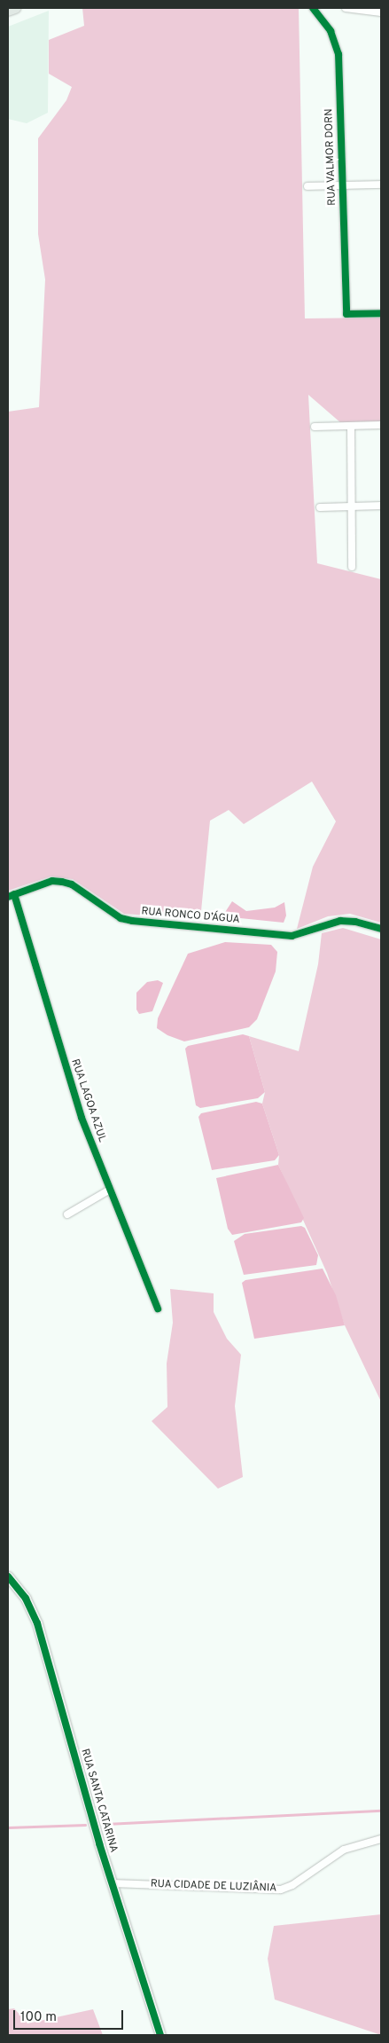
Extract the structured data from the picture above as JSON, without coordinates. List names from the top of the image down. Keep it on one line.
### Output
{"streets":{"street":["RUA VALMOR DORN","RUA RONCO D’ÁGUA","RUA LAGOA AZUL","RUA SANTA CATARINA","RUA CIDADE DE LUZIÂNIA"]},"crossings":[["RUA RONCO D’ÁGUA","RUA LAGOA AZUL"],["RUA SANTA CATARINA","RUA CIDADE DE LUZIÂNIA"]],"scale_bar":"100 m"}
